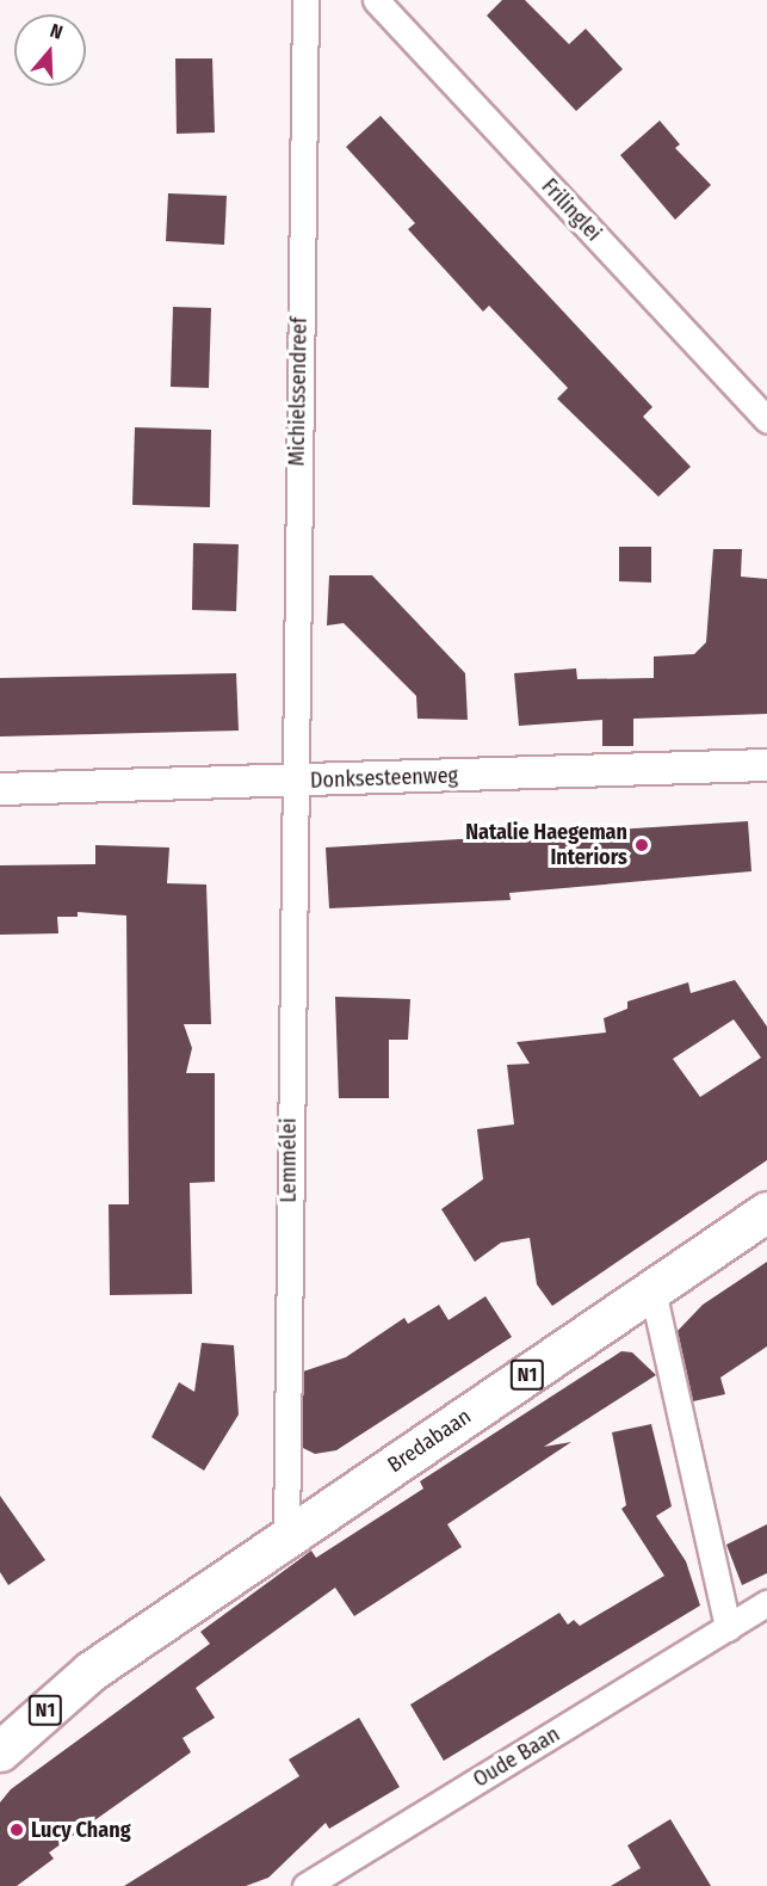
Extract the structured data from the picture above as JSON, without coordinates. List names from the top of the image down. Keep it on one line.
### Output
{"streets":{"main road":["N1","Bredabaan"],"street":["Frilinglei","Michielssendreef","Donksesteenweg","Lemmélei","Oude Baan"]},"crossings":[["Michielssendreef","Donksesteenweg"],["Michielssendreef","Lemmélei"],["Donksesteenweg","Lemmélei"],["Lemmélei","Bredabaan"]],"places":["Natalie Haegeman Interiors","Lucy Chang"],"north":"top"}
